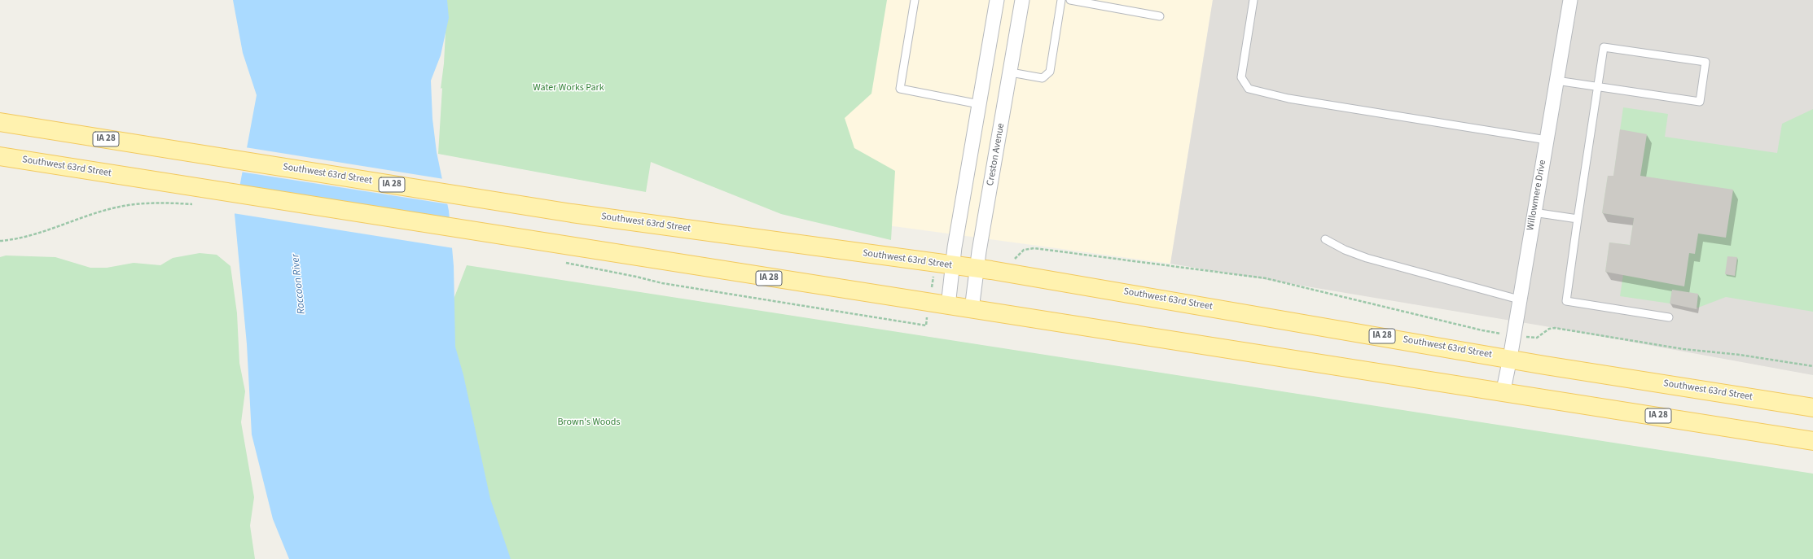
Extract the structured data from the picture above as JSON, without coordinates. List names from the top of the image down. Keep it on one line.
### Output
{"streets":{"main road":["IA 28","Southwest 63rd Street"],"street":["Creston Avenue","Willowmere Drive"]},"crossings":[["Creston Avenue","Southwest 63rd Street"],["Southwest 63rd Street","Willowmere Drive"]],"water":["Raccoon River"],"parks":["Water Works Park","Brown's Woods"]}
